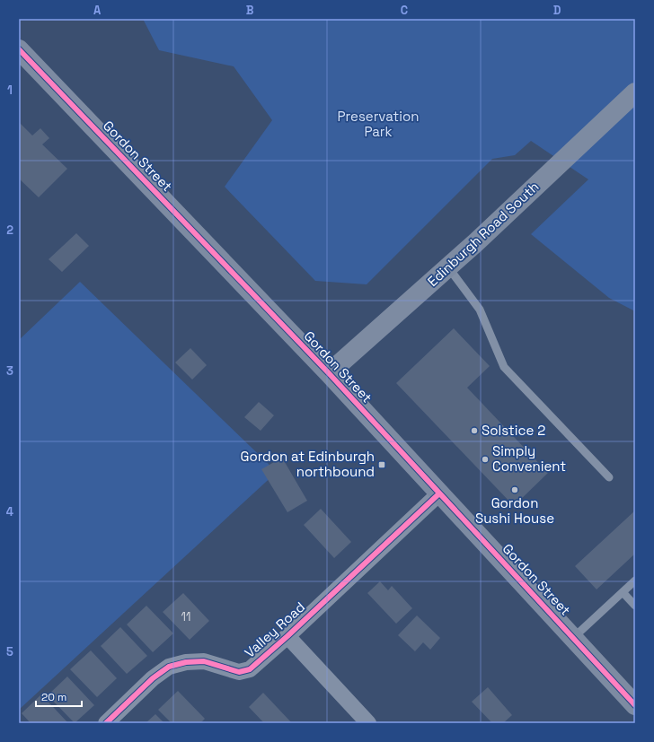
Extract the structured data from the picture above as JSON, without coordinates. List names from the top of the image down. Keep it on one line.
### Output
{"streets":{"main road":["Gordon Street","Edinburgh Road South"],"street":["Valley Road"]},"crossings":[["Gordon Street","Edinburgh Road South"],["Gordon Street","Valley Road"]],"parks":["Preservation Park"],"places":{"other":["Solstice 2","Simply Convenient","Gordon Sushi House"],"transit":["Gordon at Edinburgh northbound"]},"house_numbers":["11"],"scale_bar":"20 m","grid":{"columns":["A","B","C","D"],"rows":["1","2","3","4","5"]}}
